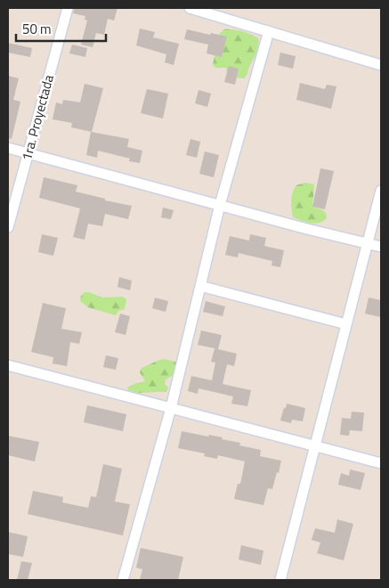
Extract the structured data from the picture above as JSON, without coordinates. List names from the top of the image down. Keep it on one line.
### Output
{"streets":{"street":["1ra. Proyectada"]},"scale_bar":"50 m"}
